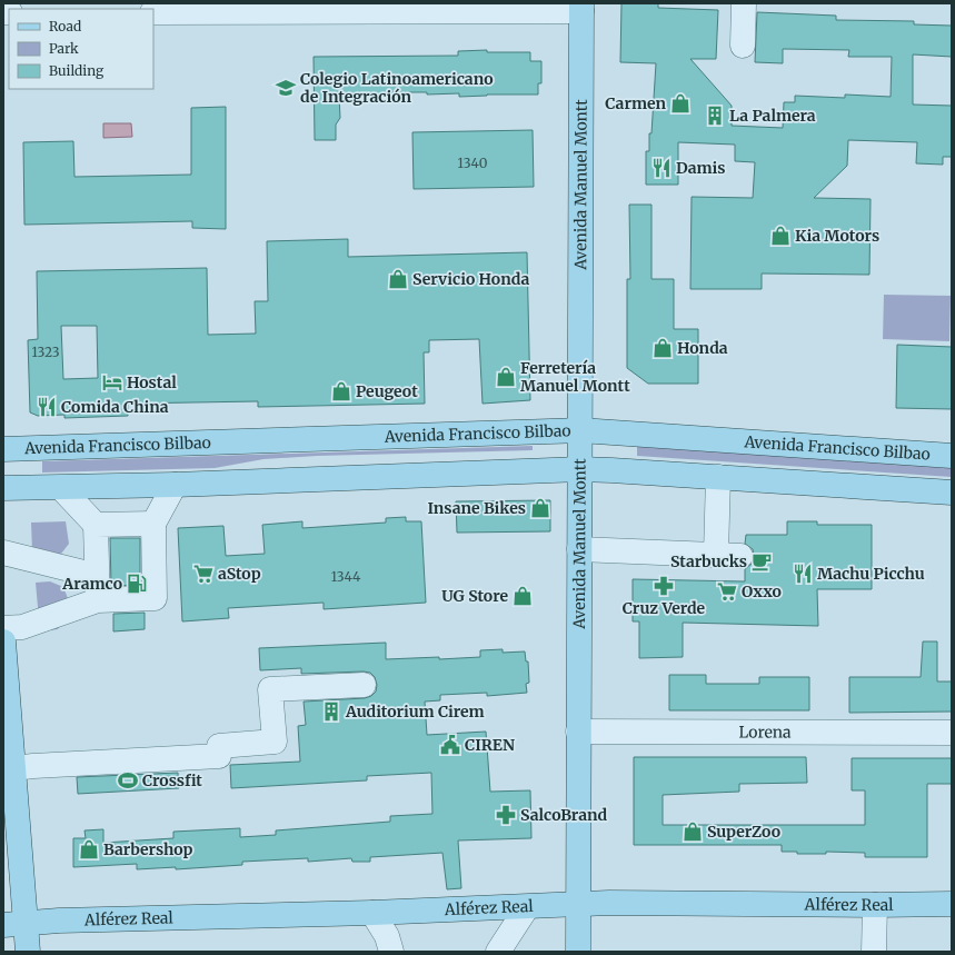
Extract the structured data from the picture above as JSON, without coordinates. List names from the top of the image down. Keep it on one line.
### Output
{"streets":{"main road":["Avenida Manuel Montt","Avenida Francisco Bilbao","Alférez Real"],"street":["Lorena"]},"crossings":[["Avenida Manuel Montt","Avenida Francisco Bilbao"],["Avenida Manuel Montt","Lorena"],["Avenida Manuel Montt","Alférez Real"]],"places":{"school or university":["Colegio Latinoamericano de Integración"],"shop":["Carmen","Kia Motors","Servicio Honda","Honda","Ferretería Manuel Montt","Peugeot","Insane Bikes","UG Store","SuperZoo","Barbershop"],"building":["La Palmera","Auditorium Cirem"],"restaurant":["Damis","Comida China","Machu Picchu"],"hotel":["Hostal"],"cafe":["Starbucks"],"supermarket":["aStop","Oxxo"],"fuel station":["Aramco"],"pharmacy":["Cruz Verde","SalcoBrand"],"public building":["CIREN"],"sports":["Crossfit"]},"house_numbers":["1340","1323","1344"],"legend":["Road","Park","Building"]}
